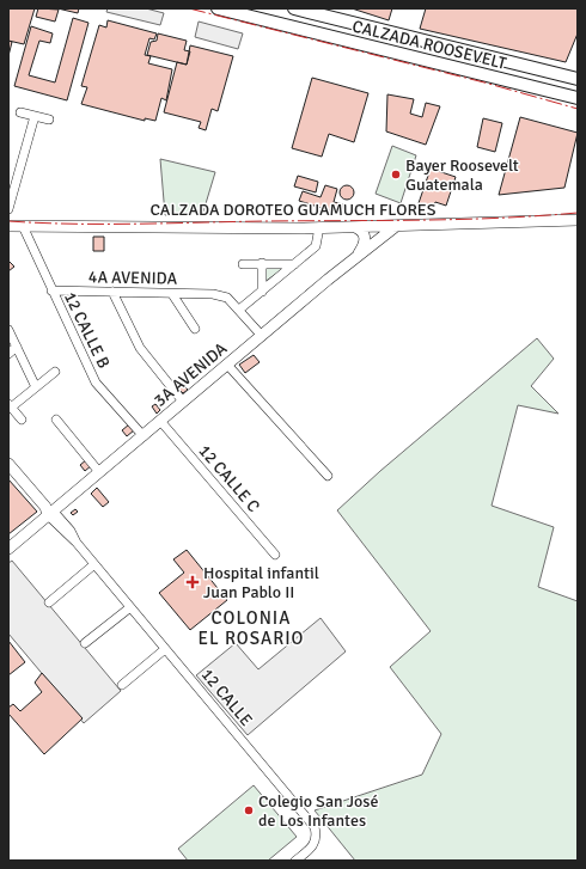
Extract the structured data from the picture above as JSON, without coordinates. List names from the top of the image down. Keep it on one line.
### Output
{"streets":{"highway":["CALZADA ROOSEVELT"],"main road":["CALZADA DOROTEO GUAMUCH FLORES","3A AVENIDA","12 CALLE"],"street":["4A AVENIDA","12 CALLE B","12 CALLE C"]},"crossings":[["CALZADA DOROTEO GUAMUCH FLORES","12 CALLE B"],["CALZADA DOROTEO GUAMUCH FLORES","3A AVENIDA"],["4A AVENIDA","12 CALLE B"],["12 CALLE B","3A AVENIDA"],["3A AVENIDA","12 CALLE C"],["3A AVENIDA","12 CALLE"]],"districts":["COLONIA EL ROSARIO"],"places":{"other":["Bayer Roosevelt Guatemala","Colegio San José de Los Infantes"],"health":["Hospital infantil Juan Pablo II"]}}
